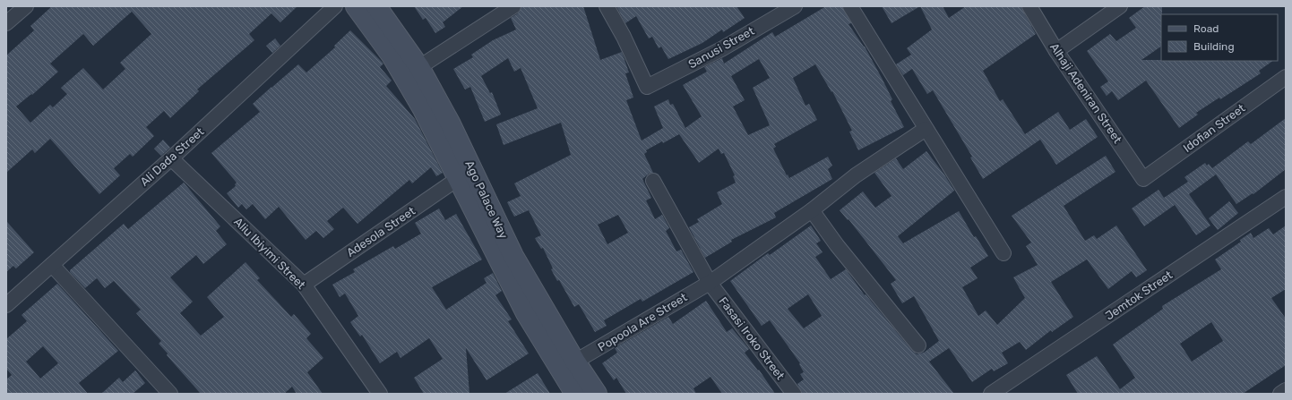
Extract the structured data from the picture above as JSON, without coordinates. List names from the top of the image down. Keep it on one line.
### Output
{"streets":{"main road":["Ago Palace Way"],"street":["Sanusi Street","Alhaji Adeniran Street","Idofian Street","Ali Dada Street","Adesola Street","Aliu Ibiyimi Street","Jemtok Street","Popoola Are Street","Fasasi Iroko Street"]},"crossings":[["Alhaji Adeniran Street","Idofian Street"],["Ali Dada Street","Aliu Ibiyimi Street"],["Ago Palace Way","Adesola Street"],["Ago Palace Way","Popoola Are Street"],["Adesola Street","Aliu Ibiyimi Street"],["Popoola Are Street","Fasasi Iroko Street"]],"legend":["Road","Building"]}
